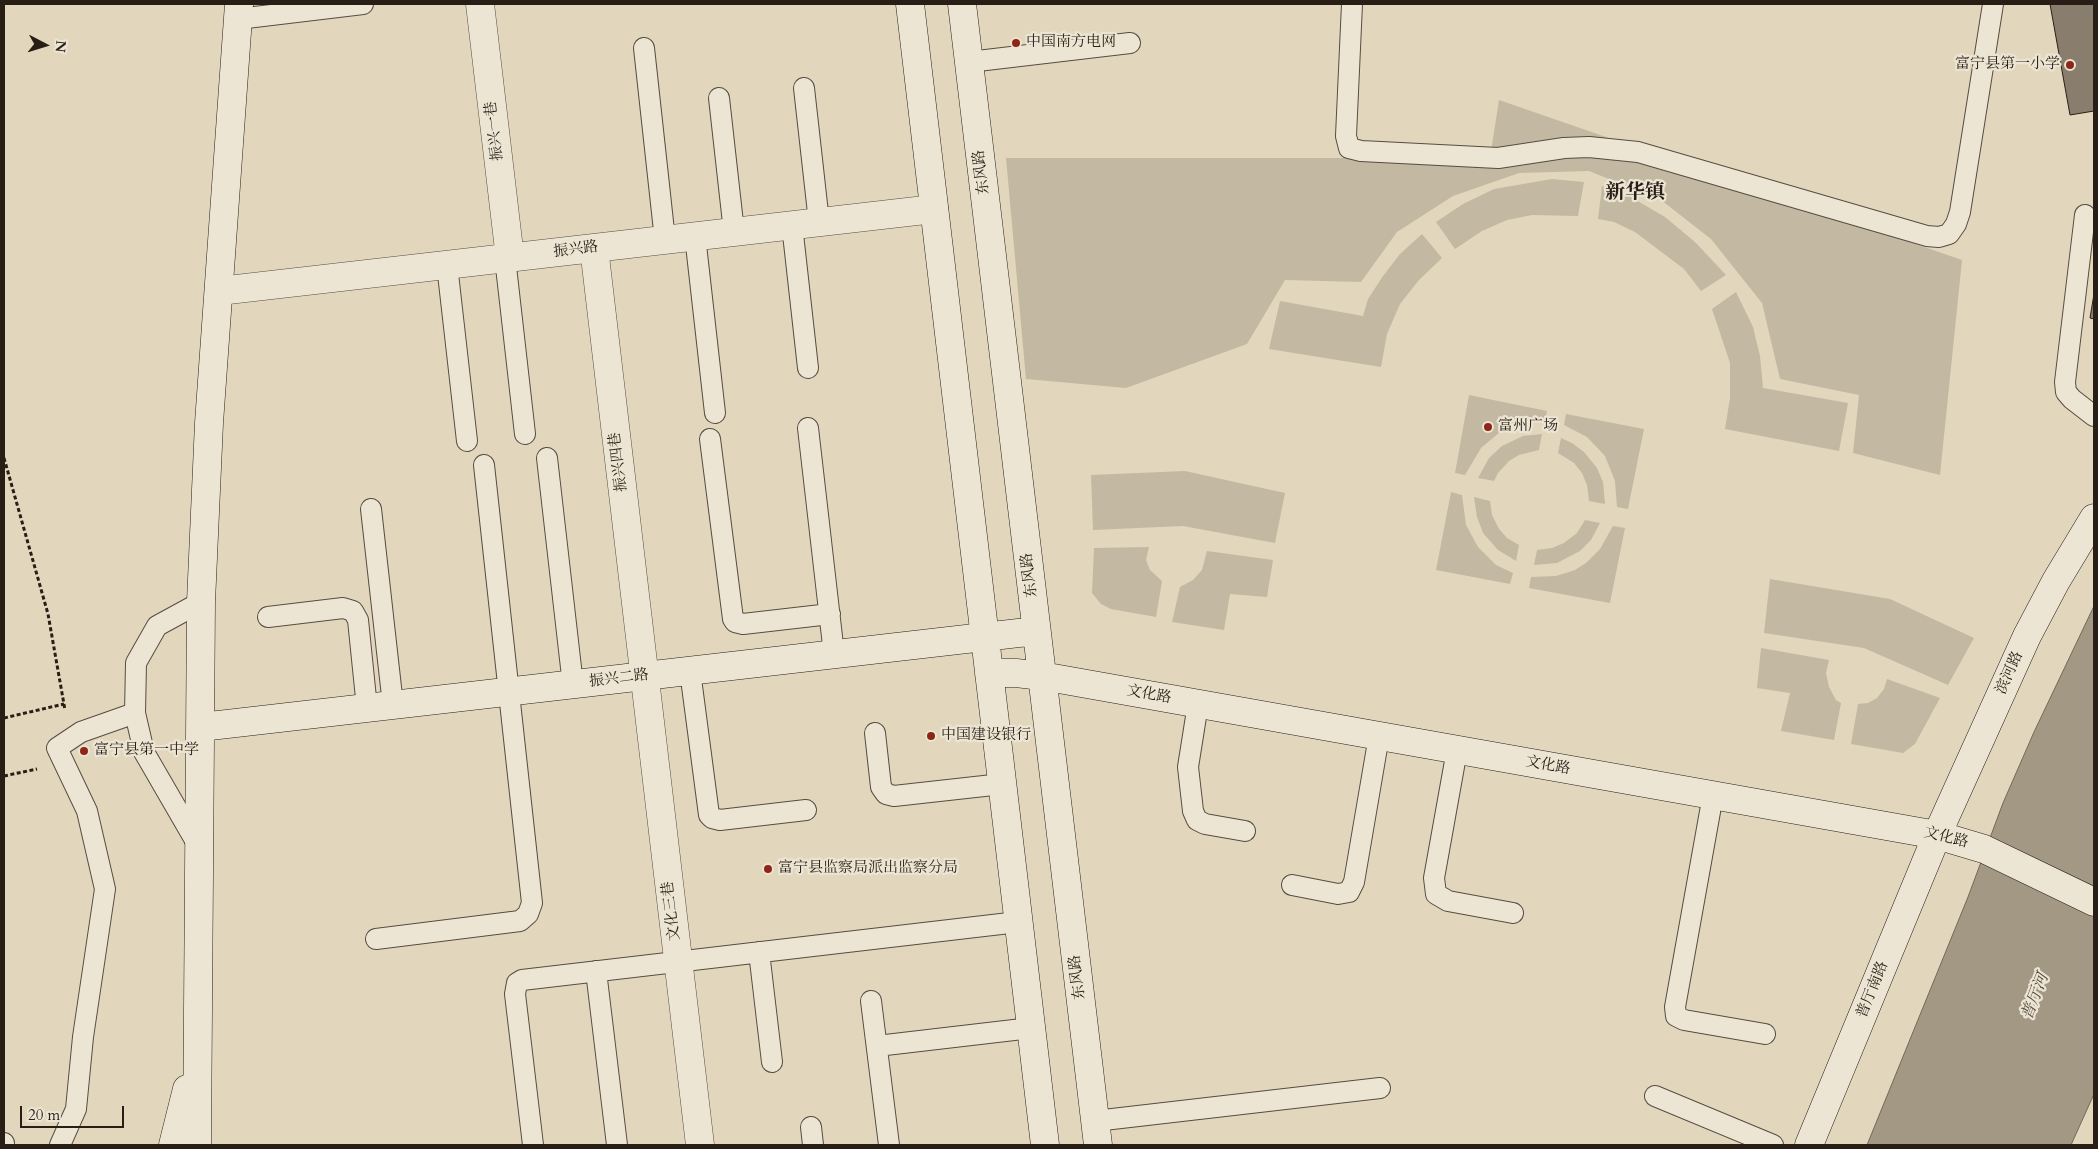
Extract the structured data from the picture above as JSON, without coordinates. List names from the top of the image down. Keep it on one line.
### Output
{"streets":{"main road":["振兴一巷","东风路","振兴路","振兴四巷","滨河路","振兴二路","文化路","文化三巷","普厅南路"]},"crossings":[["振兴一巷","振兴路"],["东风路","振兴二路"],["东风路","文化路"],["振兴路","振兴四巷"],["振兴四巷","振兴二路"],["振兴四巷","文化三巷"],["滨河路","文化路"],["滨河路","普厅南路"],["振兴二路","文化三巷"],["文化路","普厅南路"]],"districts":["新华镇"],"water":["普厅河"],"places":["中国南方电网","富宁县第一小学","富州广场","中国建设银行","富宁县第一中学","富宁县监察局派出监察分局"],"scale_bar":"20 m","north":"right"}
